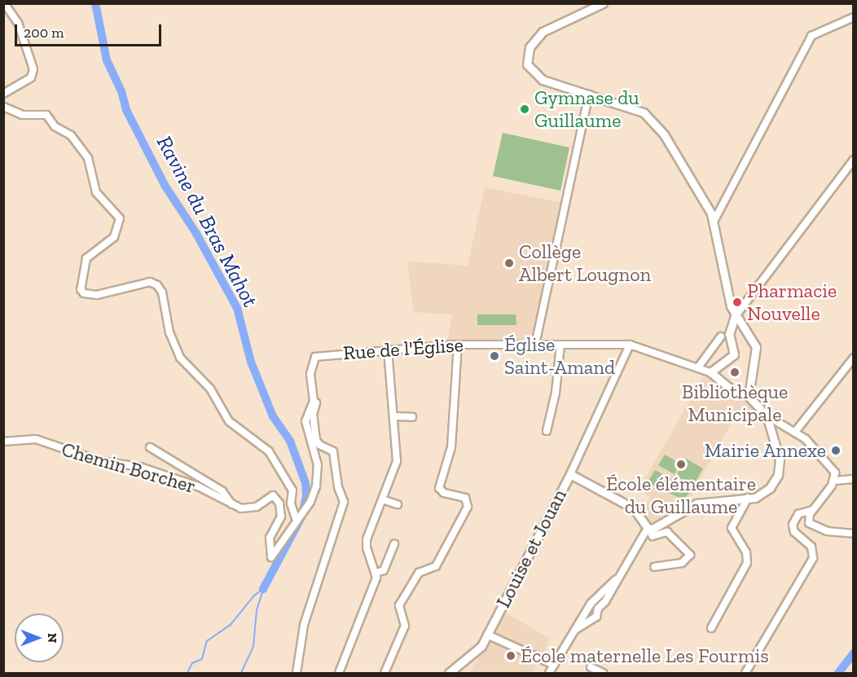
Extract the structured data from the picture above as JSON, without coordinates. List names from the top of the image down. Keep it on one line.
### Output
{"streets":{"main road":["Louise et Jouan"],"street":["Rue de l'Église","Chemin Borcher"]},"water":["Ravine du Bras Mahot"],"places":["Gymnase du Guillaume","Collège Albert Lougnon","Pharmacie Nouvelle","Église Saint-Amand","Bibliothèque Municipale","Mairie Annexe","École élémentaire du Guillaume","École maternelle Les Fourmis"],"scale_bar":"200 m","north":"right"}
